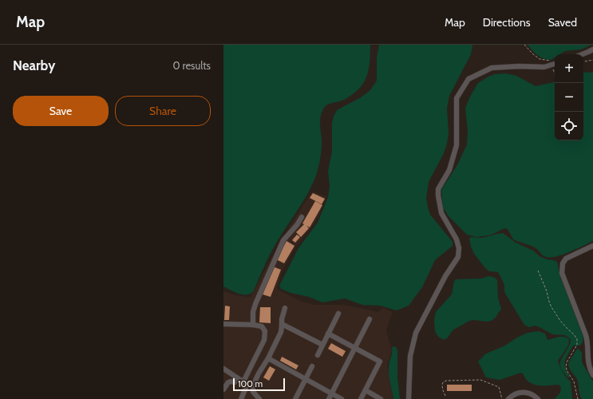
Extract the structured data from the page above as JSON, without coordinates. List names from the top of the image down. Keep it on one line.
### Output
{"scale_bar":"100 m","page":{"header":"Map","nav":["Map","Directions","Saved"],"heading":["Nearby","0 results"],"map_buttons":["+","−"],"buttons":["Save","Share"],"scale":"100 m"}}
